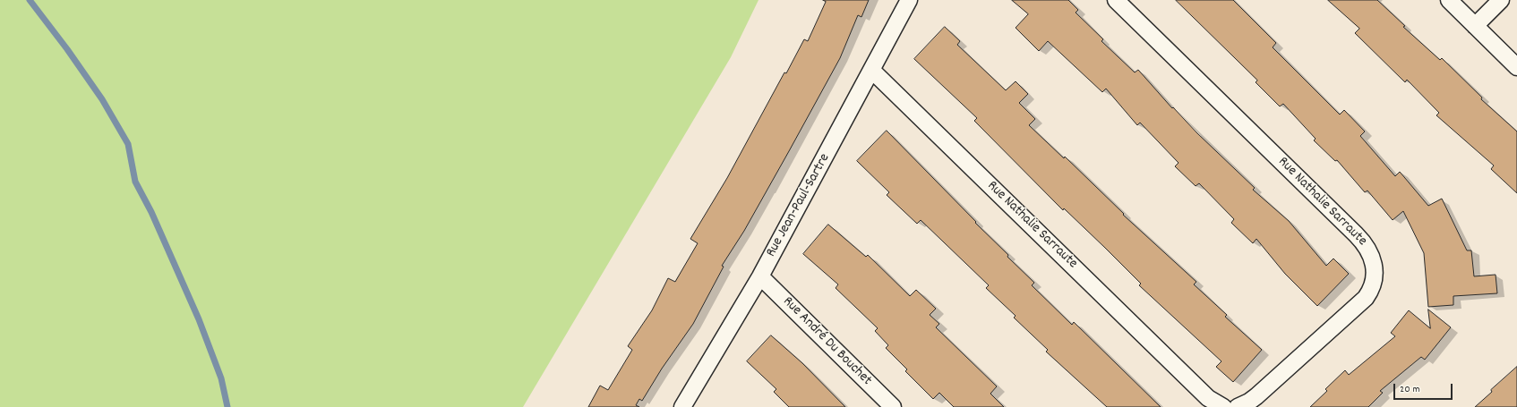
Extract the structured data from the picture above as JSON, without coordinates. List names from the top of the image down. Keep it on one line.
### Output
{"streets":{"street":["Rue Nathalie Sarraute","Rue Jean-Paul-Sartre","Rue André Du Bouchet"]},"crossings":[["Rue Nathalie Sarraute","Rue Jean-Paul-Sartre"],["Rue Jean-Paul-Sartre","Rue André Du Bouchet"]],"scale_bar":"20 m"}
